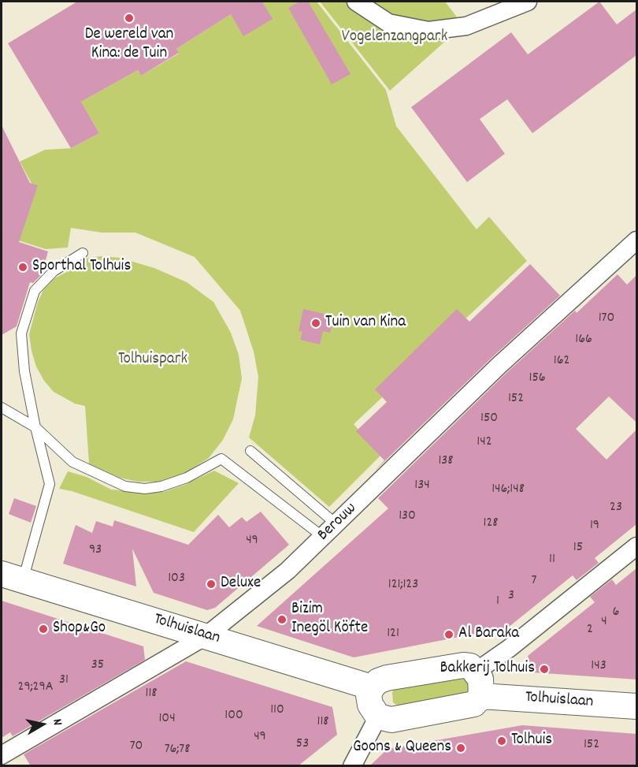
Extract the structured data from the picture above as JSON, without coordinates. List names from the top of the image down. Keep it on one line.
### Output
{"streets":{"street":["Berouw","Tolhuislaan"]},"crossings":[["Berouw","Tolhuislaan"]],"parks":["Vogelenzangpark","Tolhuispark"],"places":["De wereld van Kina: de Tuin","Sporthal Tolhuis","Tuin van Kina","Deluxe","Bizim Inegöl Köfte","Shop&Go","Al Baraka","Bakkerij Tolhuis","Tolhuis","Goons & Queens"],"house_numbers":["170","166","162","156","152","150","142","138","134","146;148","23","130","128","19","49","15","93","11","103","7","121;123","3","1","6","4","2","121","35","143","31","29;29A","118","110","100","104","118","49","53","152","70","76;78"],"north":"right"}
